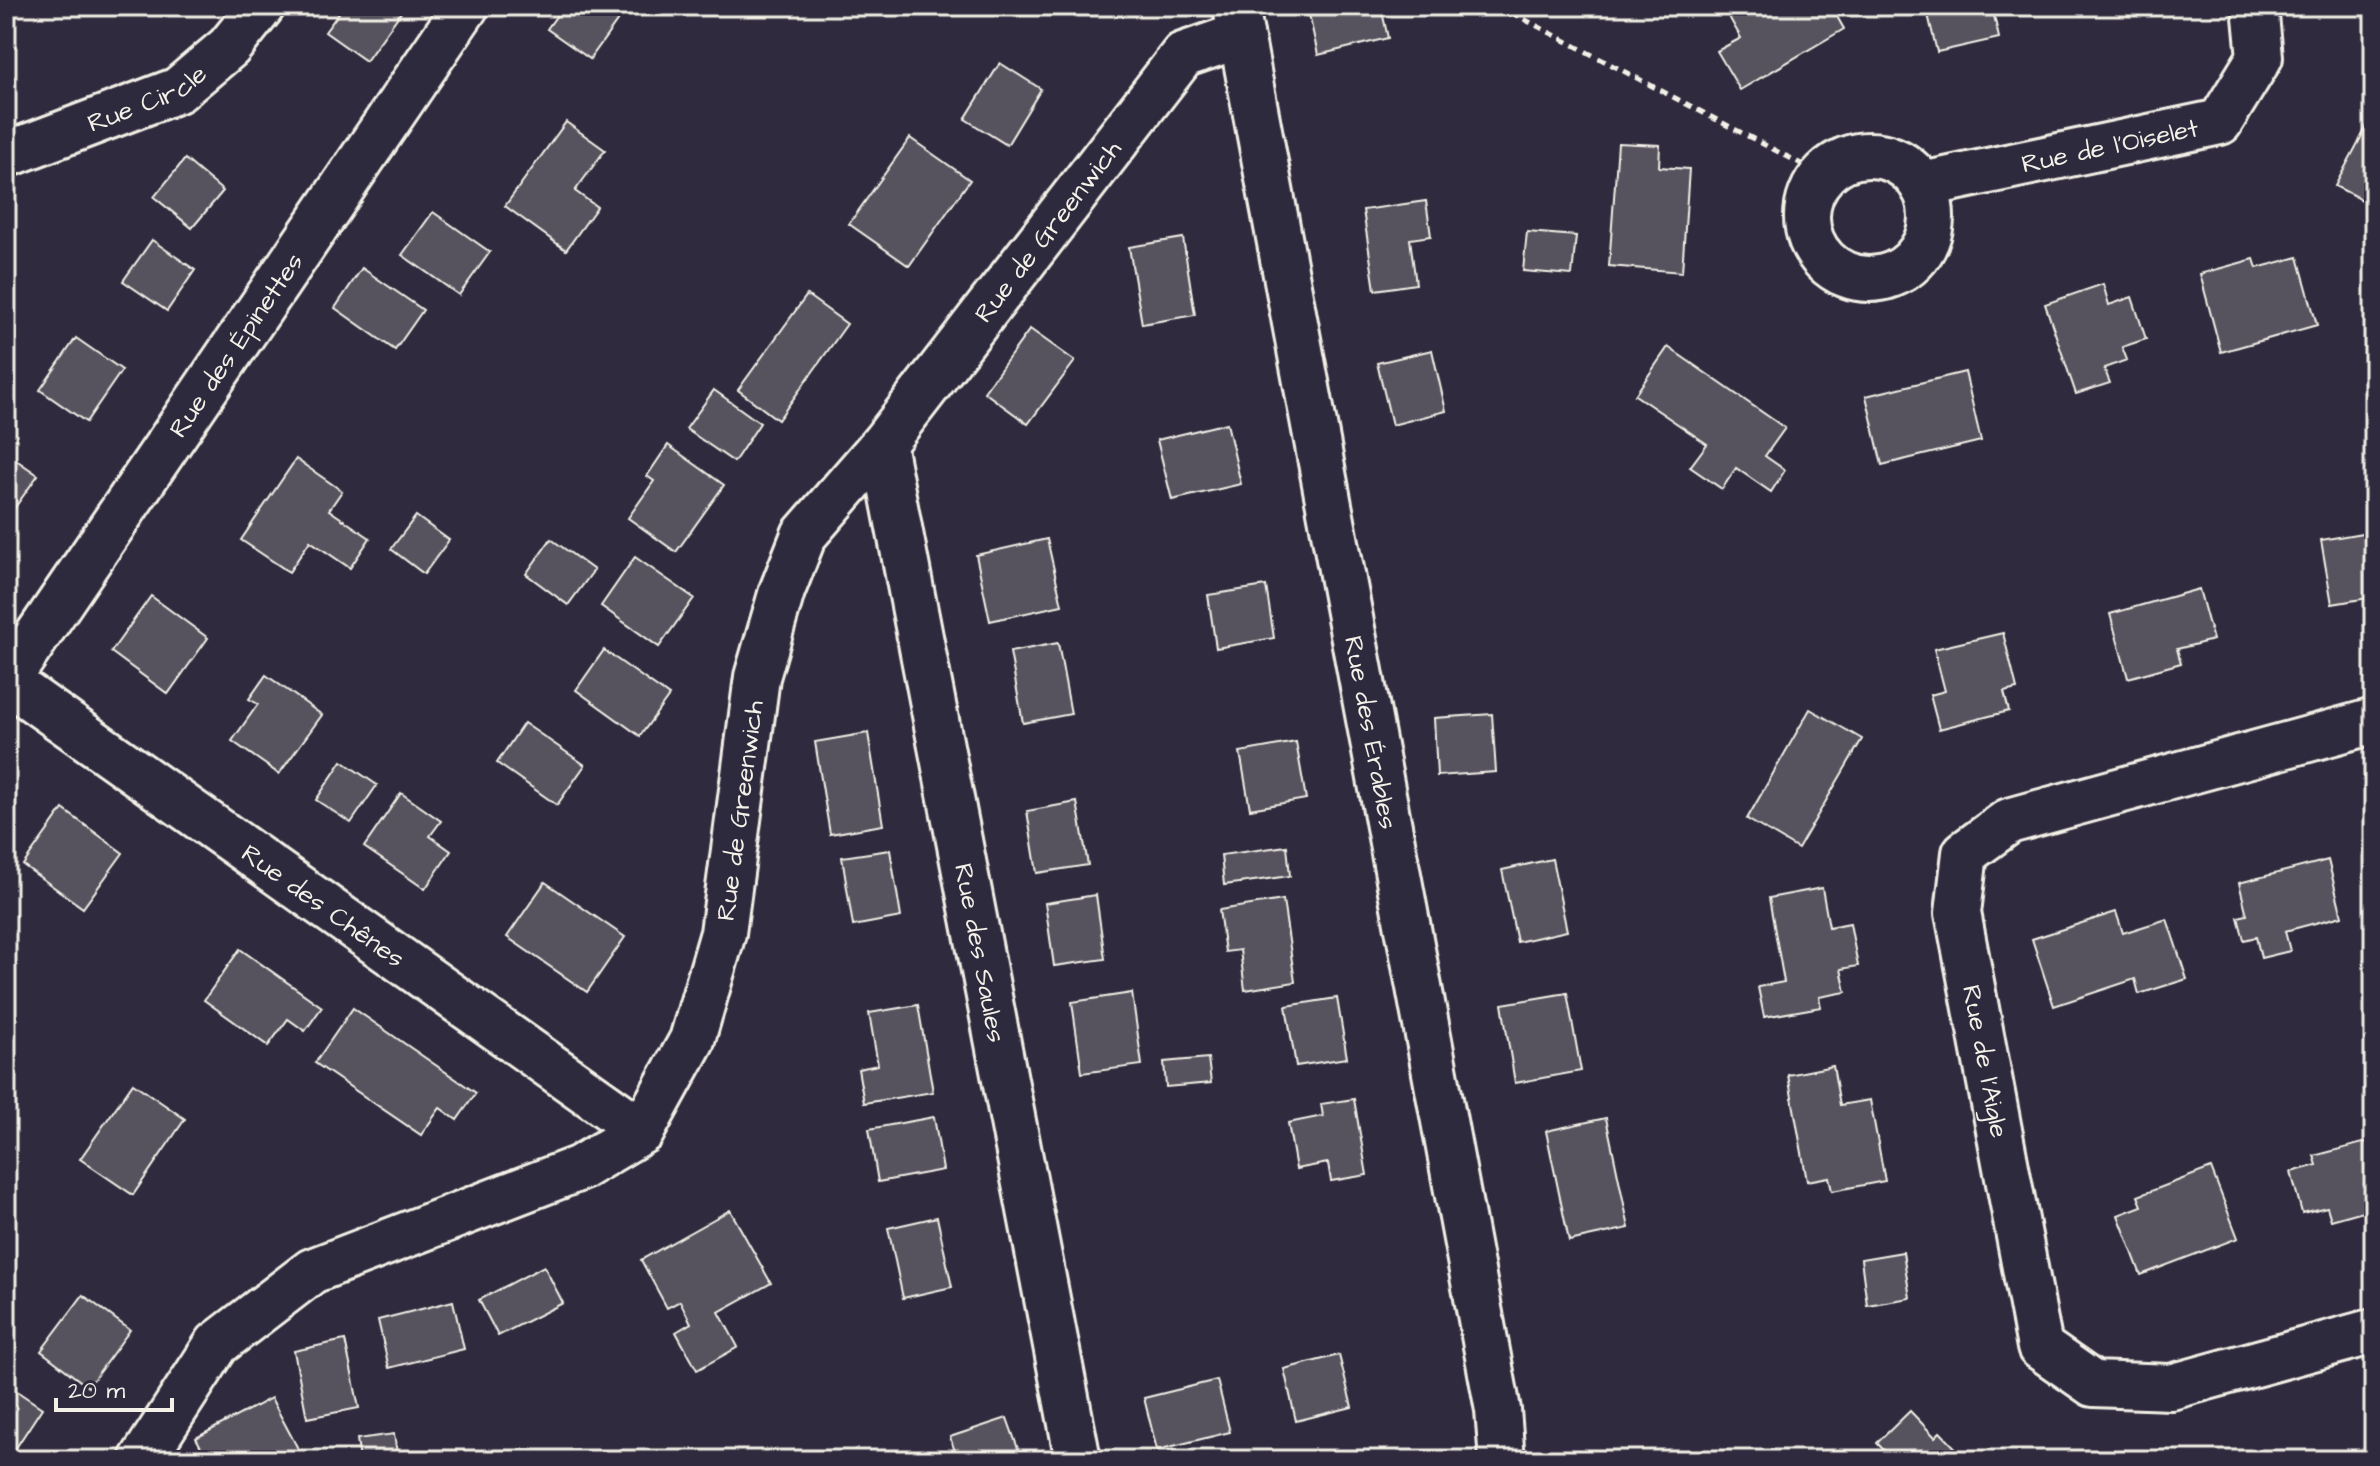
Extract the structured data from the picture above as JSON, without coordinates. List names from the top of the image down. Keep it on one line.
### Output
{"streets":{"street":["Rue Circle","Rue de l'Oiselet","Rue de Greenwich","Rue des Épinettes","Rue des Érables","Rue des Chênes","Rue des Saules","Rue de l'Aigle"]},"crossings":[["Rue de Greenwich","Rue des Érables"],["Rue de Greenwich","Rue des Chênes"],["Rue de Greenwich","Rue des Saules"],["Rue des Épinettes","Rue des Chênes"]],"scale_bar":"20 m"}
